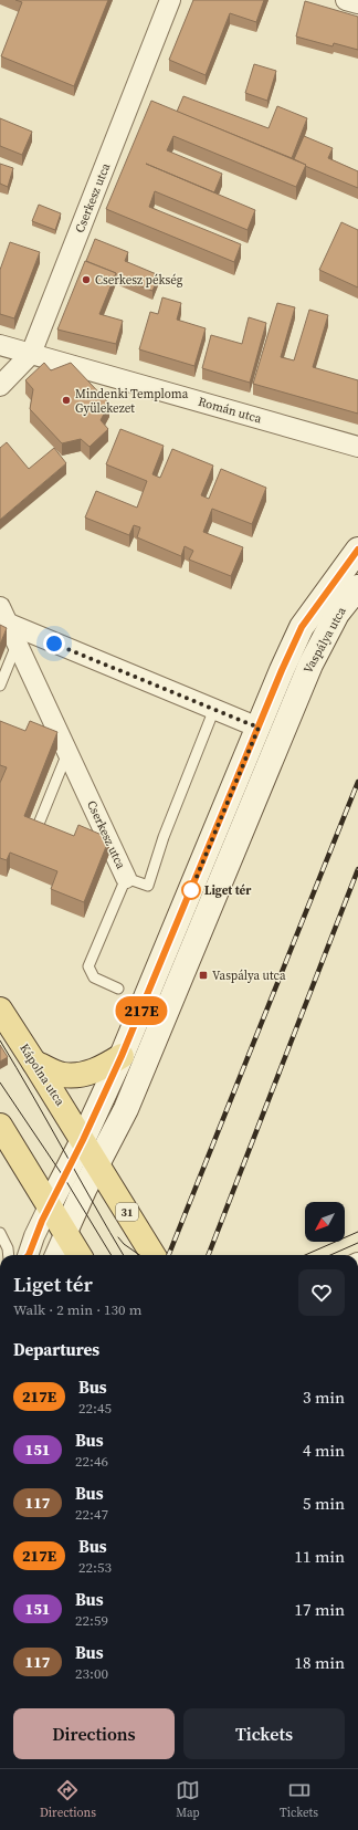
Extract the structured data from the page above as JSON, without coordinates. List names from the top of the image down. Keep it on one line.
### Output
{"streets":{"main road":["Vaspálya utca","Kápolna utca","31"],"street":["Cserkesz utca","Román utca"]},"crossings":[["Cserkesz utca","Román utca"],["Cserkesz utca","Vaspálya utca"],["Vaspálya utca","Kápolna utca"],["Vaspálya utca","31"],["Kápolna utca","31"]],"places":{"other":["Cserkesz pékség","Mindenki Temploma Gyülekezet","Liget tér"],"transit":["Vaspálya utca"]},"lines":["bus line 217E"],"north":"bottom left","page":{"on_map":"217E","heading":[["Liget tér","Walk · 2 min · 130 m"],"Departures"],"list":[{"mark":"217E","name":"Bus","note":"22:45","value":"3 min"},{"mark":"151","name":"Bus","note":"22:46","value":"4 min"},{"mark":"117","name":"Bus","note":"22:47","value":"5 min"},{"mark":"217E","name":"Bus","note":"22:53","value":"11 min"},{"mark":"151","name":"Bus","note":"22:59","value":"17 min"},{"mark":"117","name":"Bus","note":"23:00","value":"18 min"}],"buttons":["Directions","Tickets"],"tabs":["Directions","Map","Tickets"]}}
